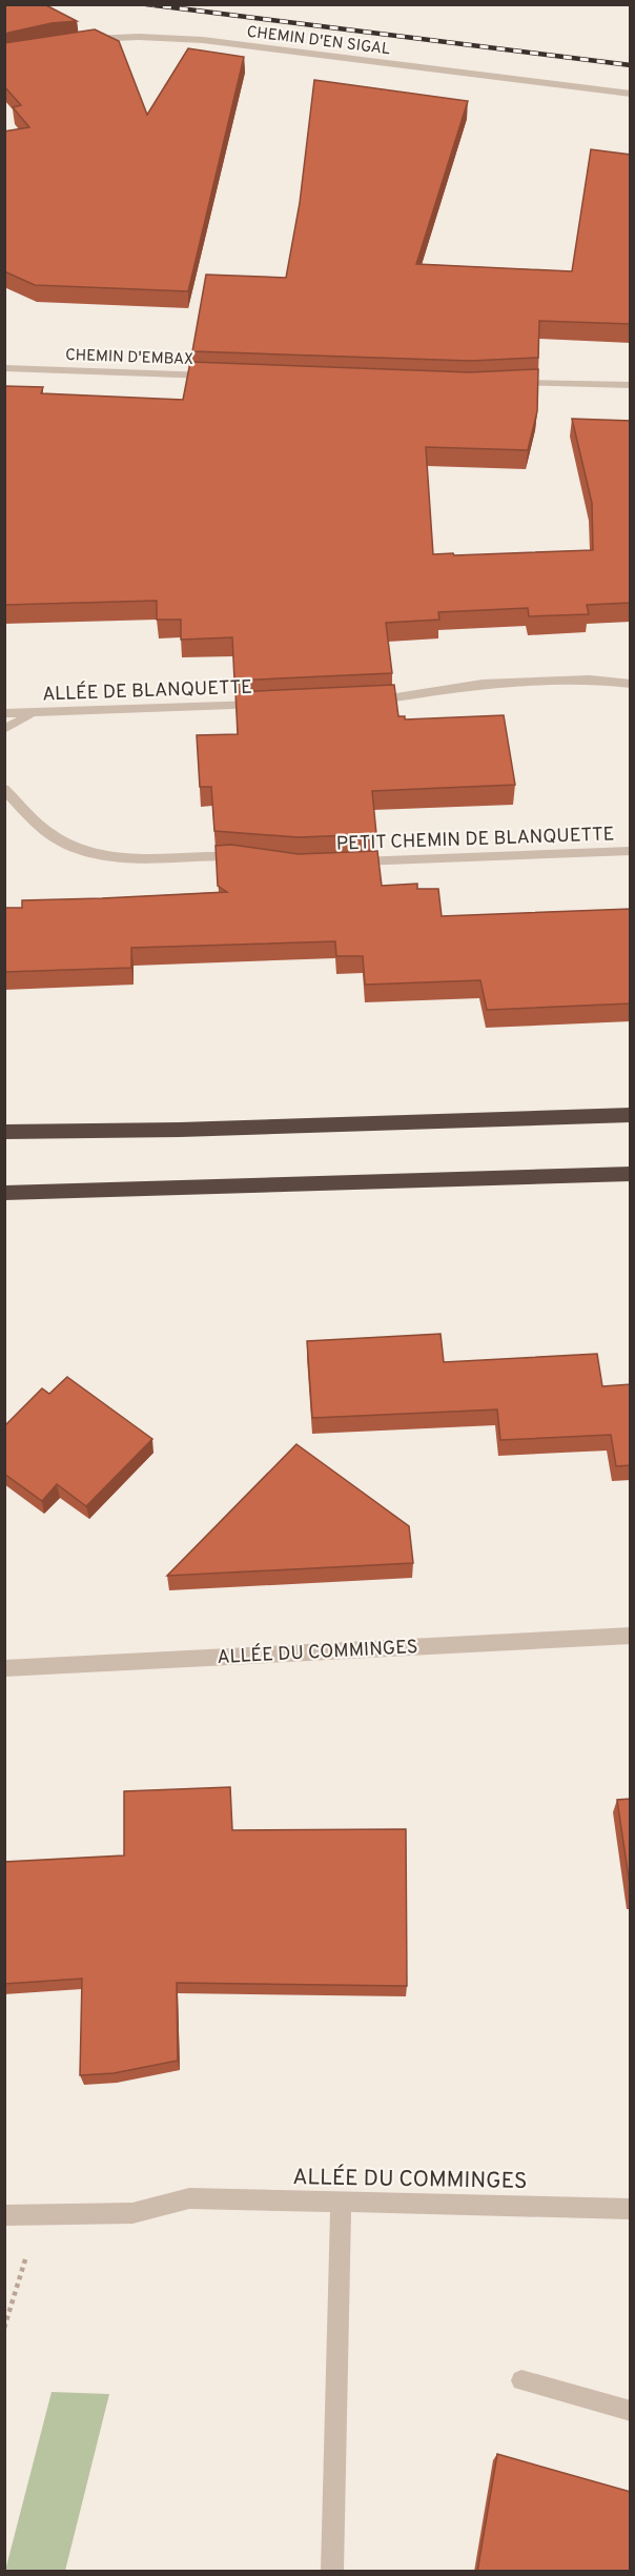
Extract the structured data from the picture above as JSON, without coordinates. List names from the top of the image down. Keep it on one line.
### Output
{"streets":{"street":["CHEMIN D'EN SIGAL","CHEMIN D'EMBAX","ALLÉE DE BLANQUETTE","PETIT CHEMIN DE BLANQUETTE","ALLÉE DU COMMINGES"]}}
